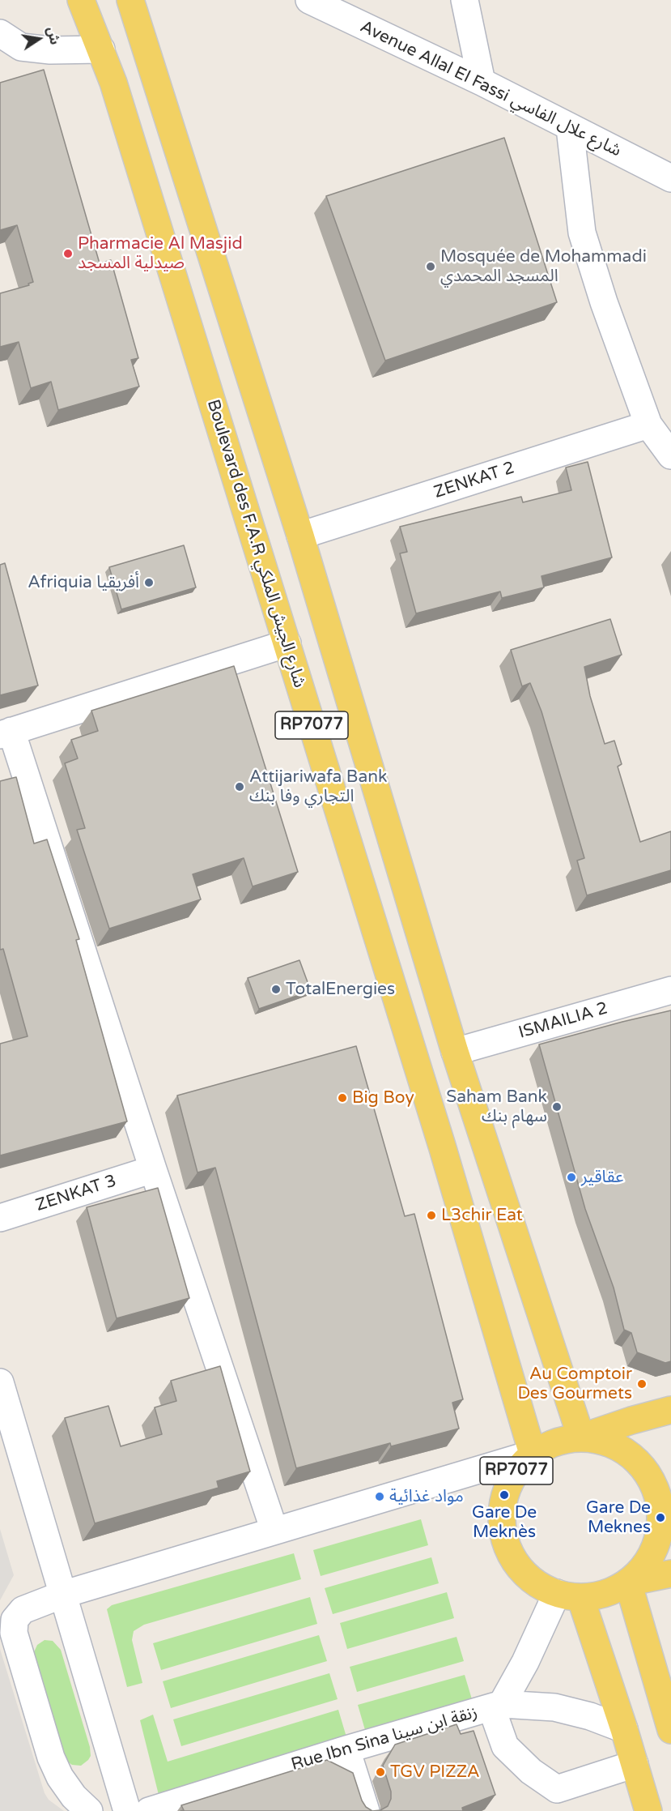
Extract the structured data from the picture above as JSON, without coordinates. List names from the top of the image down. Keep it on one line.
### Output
{"streets":{"main road":["Boulevard des F.A.R شارع الجيش الملكي","RP7077"],"street":["Avenue Allal El Fassi شارع علال الفاسي","ZENKAT 2","ISMAILIA 2","ZENKAT 3","Rue Ibn Sina زنقة ابن سينا"]},"crossings":[["ZENKAT 2","RP7077"],["Boulevard des F.A.R شارع الجيش الملكي","RP7077"],["RP7077","ISMAILIA 2"]],"places":["Pharmacie Al Masjid صيدلية المسجد","Mosquée de Mohammadi المسجد المحمدي","Afriquia أفريقيا","Attijariwafa Bank التجاري وفا بنك","TotalEnergies","Big Boy","Saham Bank سهام بنك","عقاقير","L3chir Eat","Au Comptoir Des Gourmets","Gare De Meknès","مواد غذائية","Gare De Meknes","TGV PIZZA"],"north":"right"}
